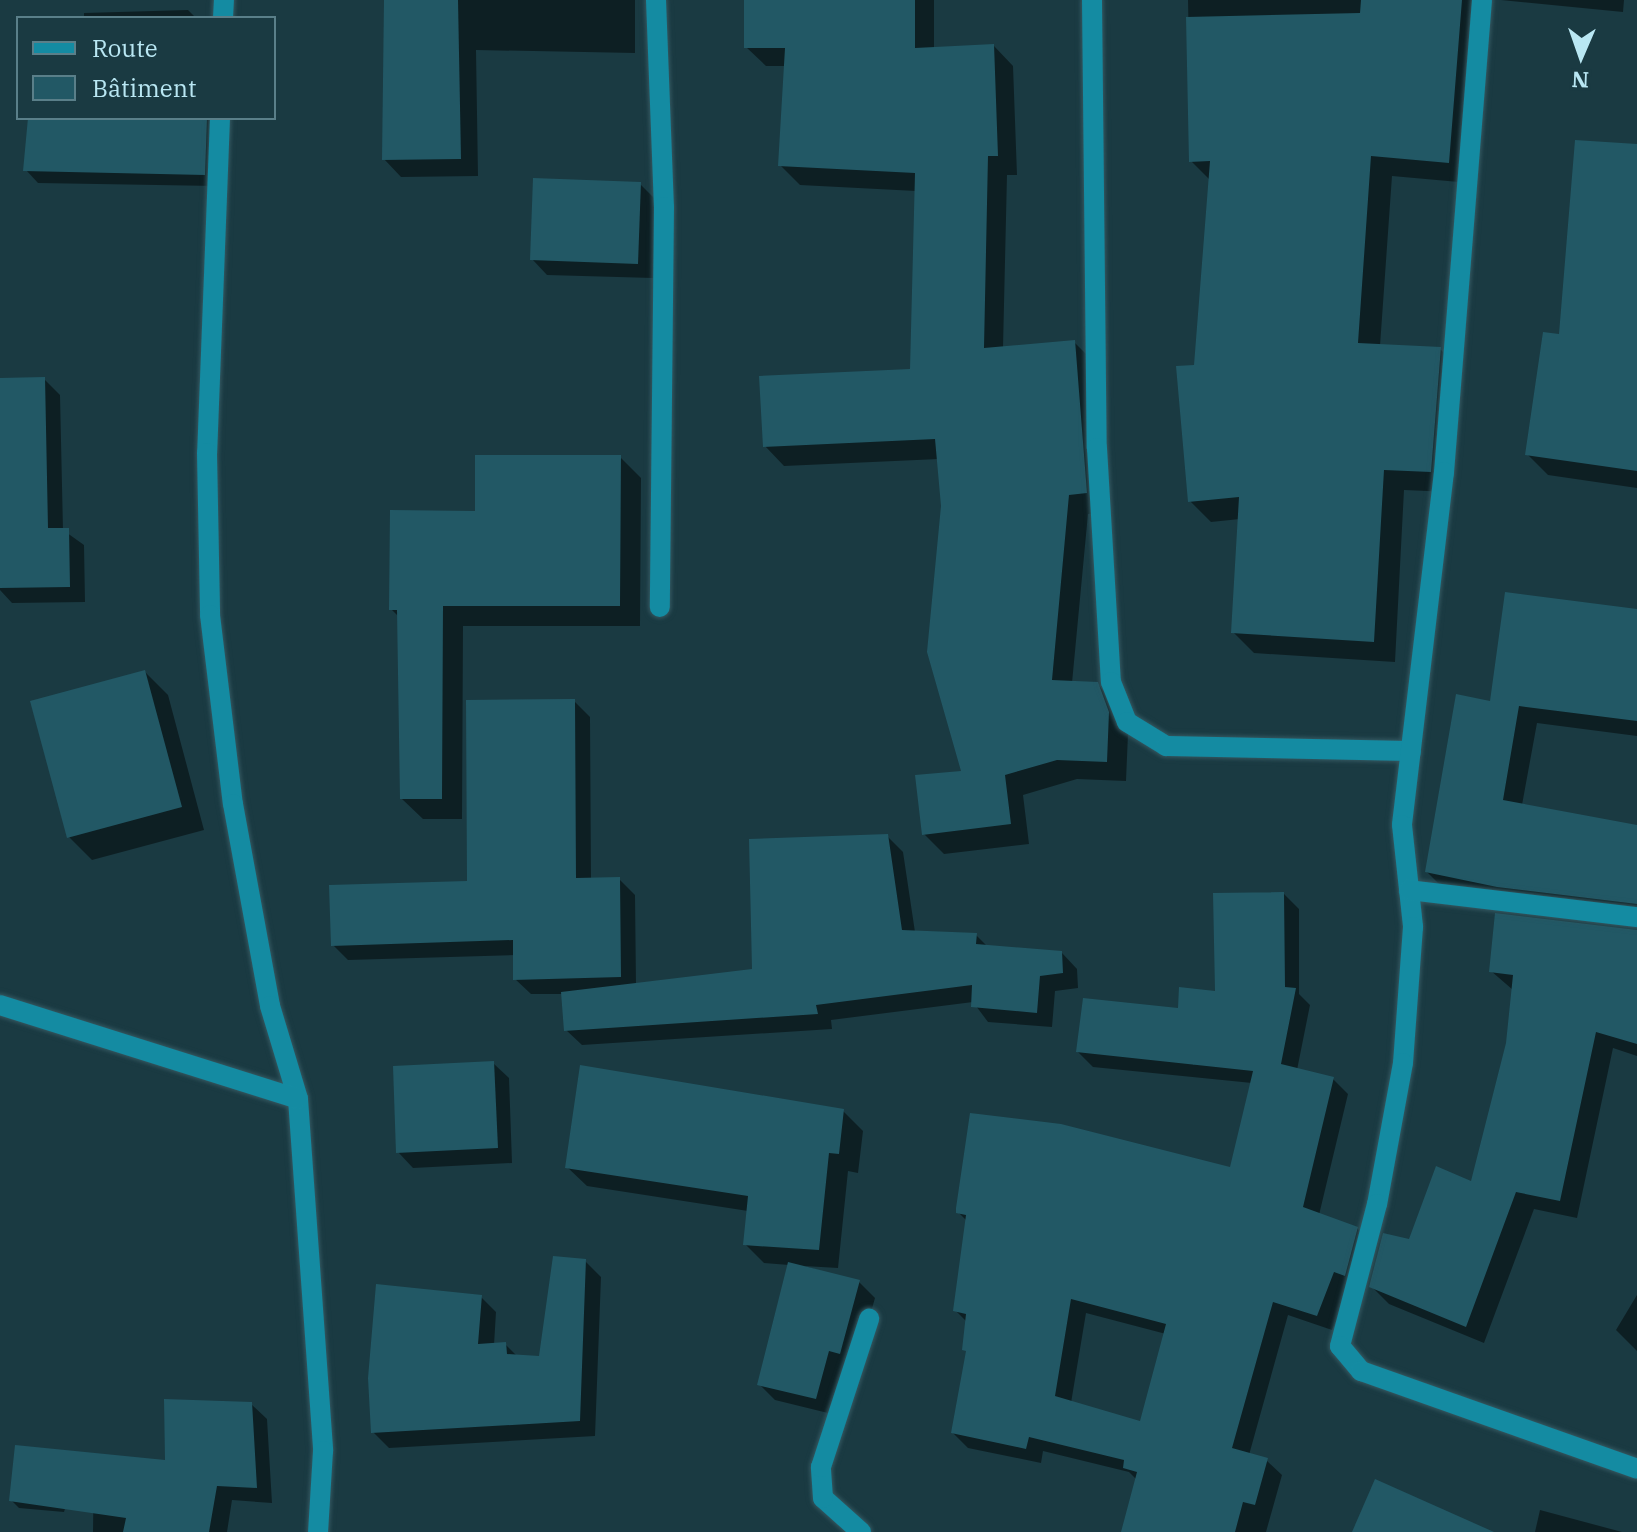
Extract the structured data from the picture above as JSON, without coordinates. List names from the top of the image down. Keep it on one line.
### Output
{"legend":["Route","Bâtiment"],"north":"bottom"}
